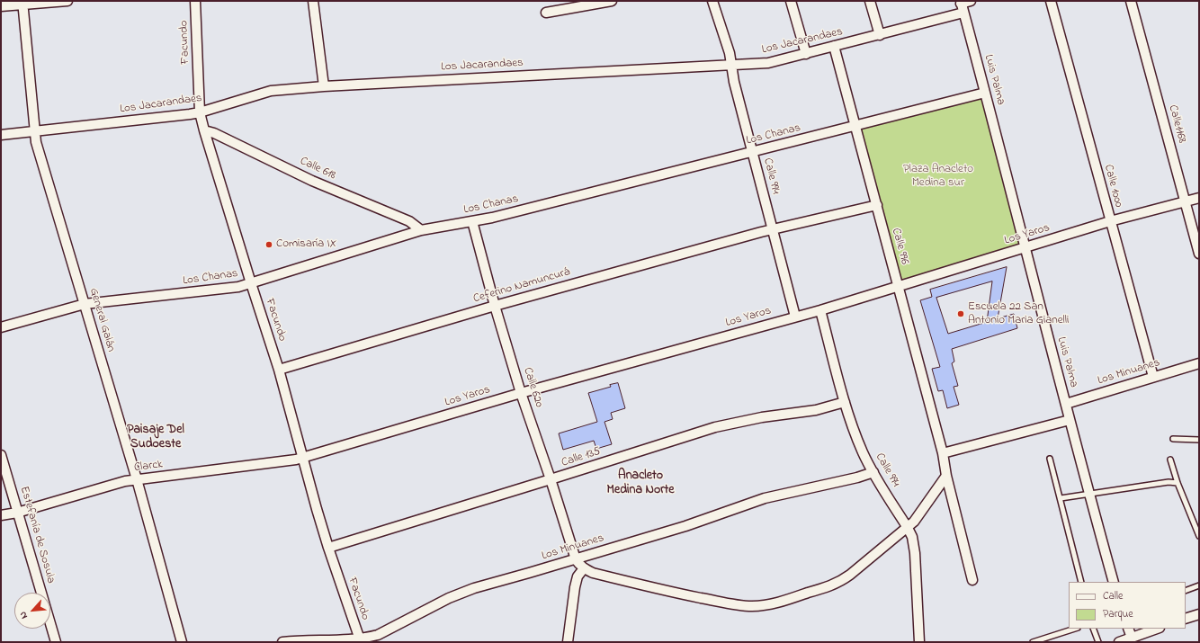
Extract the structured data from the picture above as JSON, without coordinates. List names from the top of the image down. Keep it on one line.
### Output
{"streets":{"street":["Los Jacarandaes","Facundo","Luis Palma","Calle1168","Los Chanas","Calle 618","Calle 994","Calle 1000","Los Yaros","Calle 996","Ceferino Namuncurá","General Galán","Los Minuanes","Calle 620","Calle 135","Clarck","Estefanía de Sosula"]},"crossings":[["Los Jacarandaes","Facundo"],["Los Jacarandaes","Luis Palma"],["Los Jacarandaes","Calle 994"],["Los Jacarandaes","Calle 996"],["Los Jacarandaes","General Galán"],["Facundo","Los Chanas"],["Facundo","Calle 618"],["Facundo","Los Yaros"],["Facundo","Ceferino Namuncurá"],["Facundo","Los Minuanes"],["Facundo","Calle 135"],["Facundo","Clarck"],["Luis Palma","Los Chanas"],["Luis Palma","Los Yaros"],["Luis Palma","Los Minuanes"],["Calle1168","Los Yaros"],["Los Chanas","Calle 618"],["Los Chanas","Calle 994"],["Los Chanas","Calle 996"],["Los Chanas","General Galán"],["Los Chanas","Calle 620"],["Calle 994","Los Yaros"],["Calle 994","Ceferino Namuncurá"],["Calle 994","Los Minuanes"],["Calle 994","Calle 135"],["Calle 1000","Los Yaros"],["Calle 1000","Los Minuanes"],["Los Yaros","Calle 996"],["Los Yaros","Calle 620"],["Los Yaros","Clarck"],["Calle 996","Ceferino Namuncurá"],["Ceferino Namuncurá","Calle 620"],["General Galán","Clarck"],["Los Minuanes","Calle 620"],["Calle 620","Calle 135"],["Clarck","Estefanía de Sosula"]],"districts":["Paisaje Del Sudoeste","Anacleto Medina Norte"],"parks":["Plaza Anacleto Medina sur"],"places":["Comisaría IX","Escuela 22 San Antonio Maria Gianelli"],"legend":["Calle","Parque"],"north":"bottom left"}
